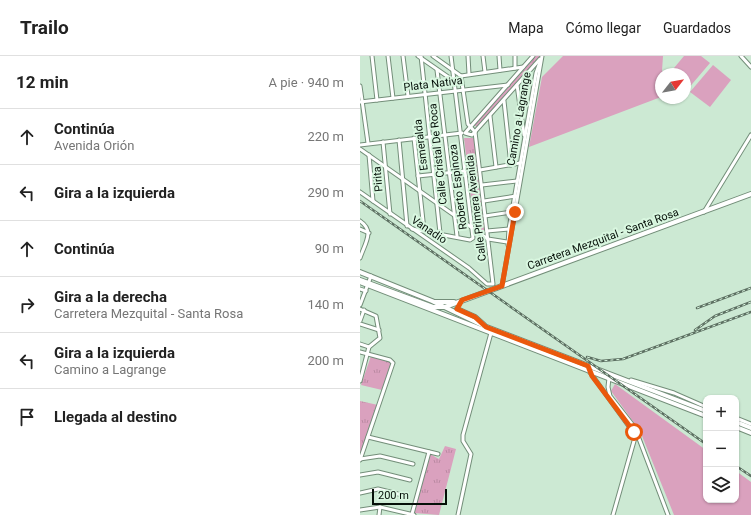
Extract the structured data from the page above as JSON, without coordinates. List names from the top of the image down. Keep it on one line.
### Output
{"streets":{"main road":["Carretera Mezquital - Santa Rosa"],"street":["Plata Nativa","Camino a Lagrange","Esmeralda","Calle Cristal De Roca","Pirita","Roberto Espinoza","Calle Primera Avenida","Vanadio"]},"crossings":[["Plata Nativa","Esmeralda"],["Plata Nativa","Calle Cristal De Roca"],["Plata Nativa","Roberto Espinoza"],["Camino a Lagrange","Carretera Mezquital - Santa Rosa"],["Calle Cristal De Roca","Roberto Espinoza"],["Pirita","Vanadio"],["Calle Primera Avenida","Vanadio"]],"scale_bar":"200 m","north":"top right","page":{"header":"Trailo","nav":["Mapa","Cómo llegar","Guardados"],"heading":["12 min","A pie · 940 m"],"list":[["Continúa","Avenida Orión","220 m"],["Gira a la izquierda","290 m"],["Continúa","90 m"],["Gira a la derecha","Carretera Mezquital - Santa Rosa","140 m"],["Gira a la izquierda","Camino a Lagrange","200 m"],"Llegada al destino"],"map_buttons":["+","−"],"scale":"200 m"}}
